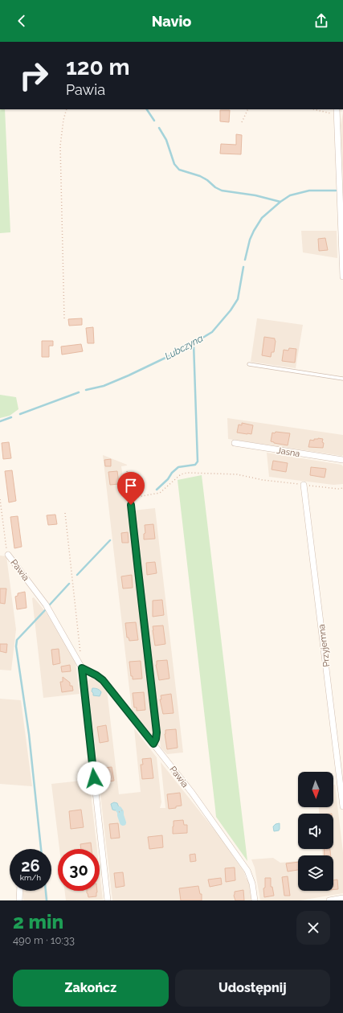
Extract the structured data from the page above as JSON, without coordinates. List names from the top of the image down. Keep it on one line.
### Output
{"streets":{"street":["Jasna","Pawia","Przyjemna"]},"water":["Lubczyna"],"north":"bottom","page":{"header":"Navio","turn":["120 m","Pawia"],"speed":"26 km/h","limit":"30","heading":["2 min","490 m · 10:33"],"buttons":["Zakończ","Udostępnij"]}}
